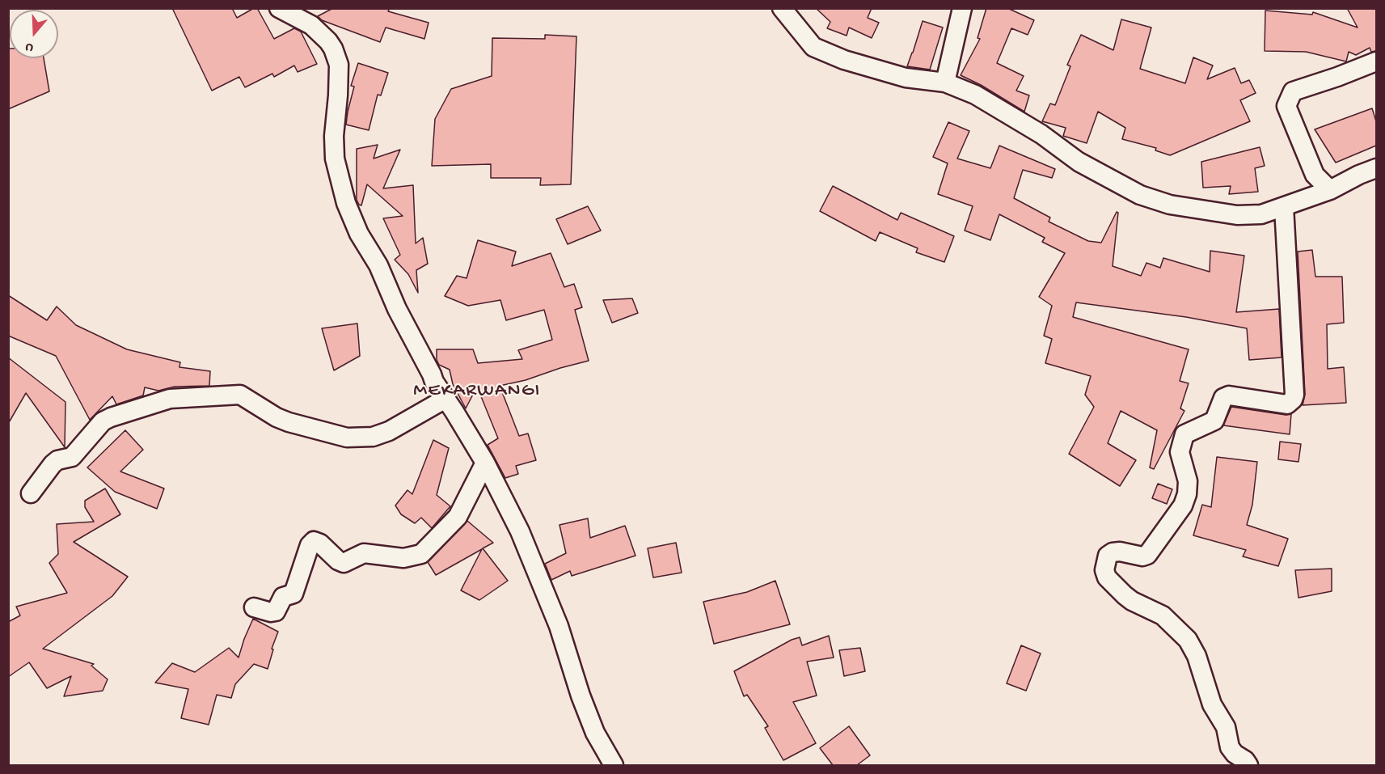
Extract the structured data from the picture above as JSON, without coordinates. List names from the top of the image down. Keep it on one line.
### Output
{"districts":["MEKARWANGI"],"north":"bottom"}
